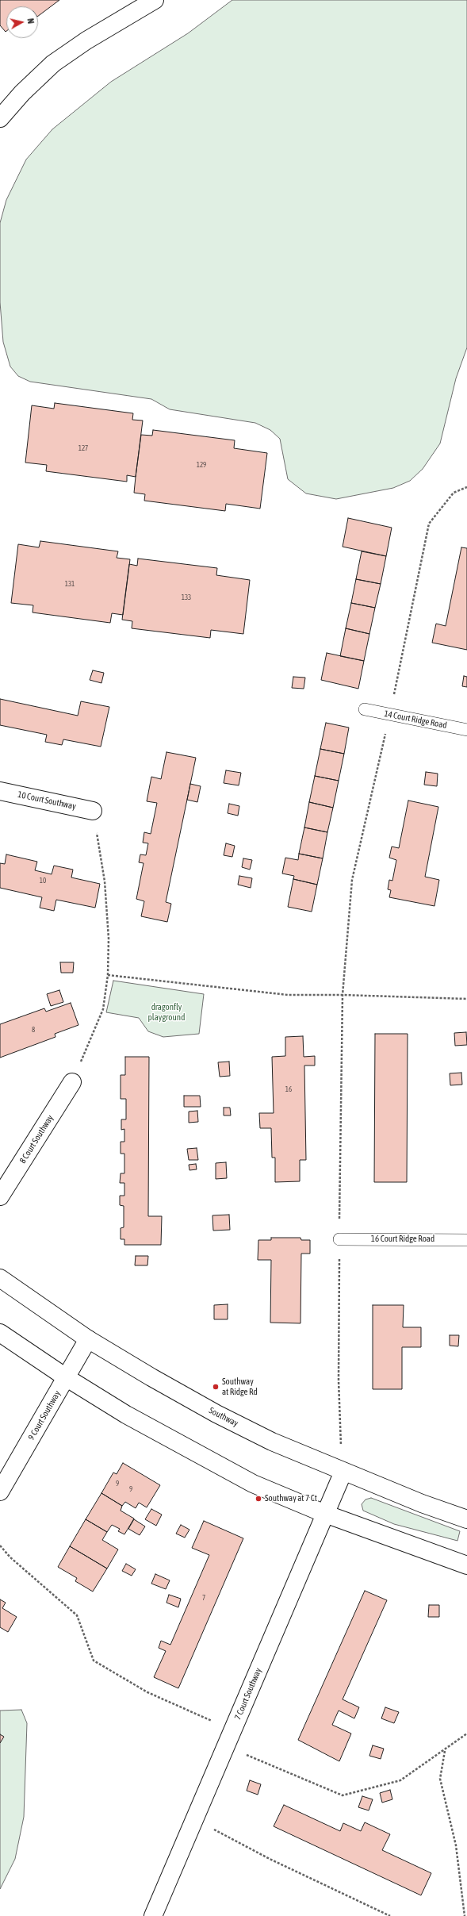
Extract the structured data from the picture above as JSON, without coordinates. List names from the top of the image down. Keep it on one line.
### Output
{"streets":{"street":["10 Court Southway","8 Court Southway","9 Court Southway","Southway","7 Court Southway"],"lane":["14 Court Ridge Road","16 Court Ridge Road"]},"crossings":[["9 Court Southway","Southway"],["Southway","7 Court Southway"]],"parks":["dragonfly playground"],"places":["Southway at Ridge Rd","Southway at 7 Ct"],"house_numbers":["127","129","131","133","10","8","16","9","9","7"],"north":"right"}
